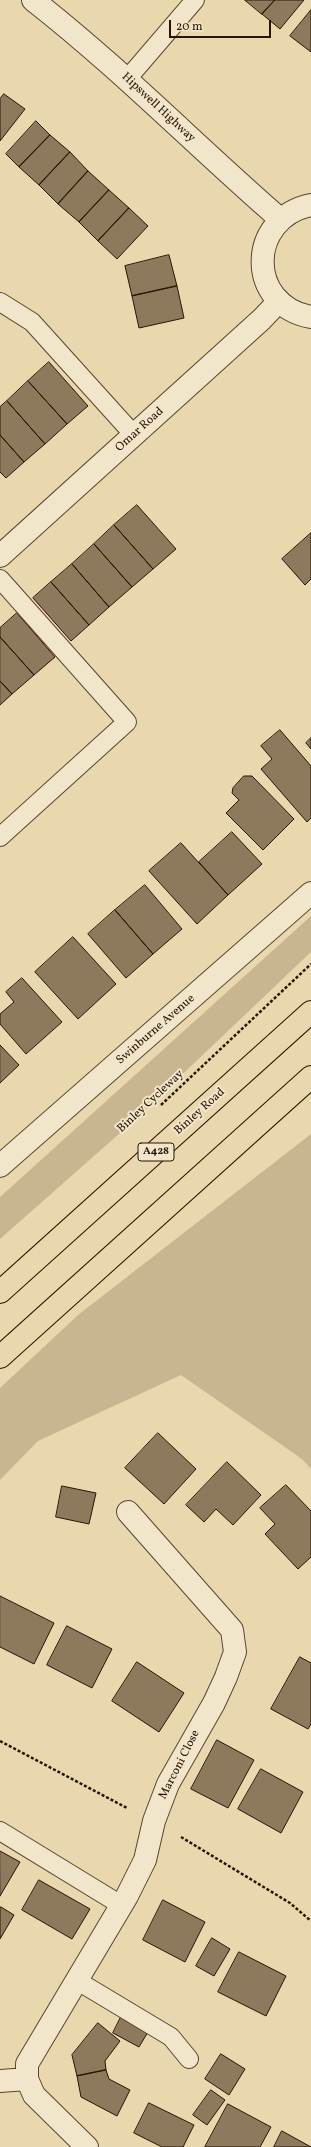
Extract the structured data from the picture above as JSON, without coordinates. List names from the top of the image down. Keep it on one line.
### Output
{"streets":{"main road":["Binley Road","A428"],"street":["Hipswell Highway","Omar Road","Swinburne Avenue","Marconi Close"],"path":["Binley Cycleway"]},"scale_bar":"20 m"}
